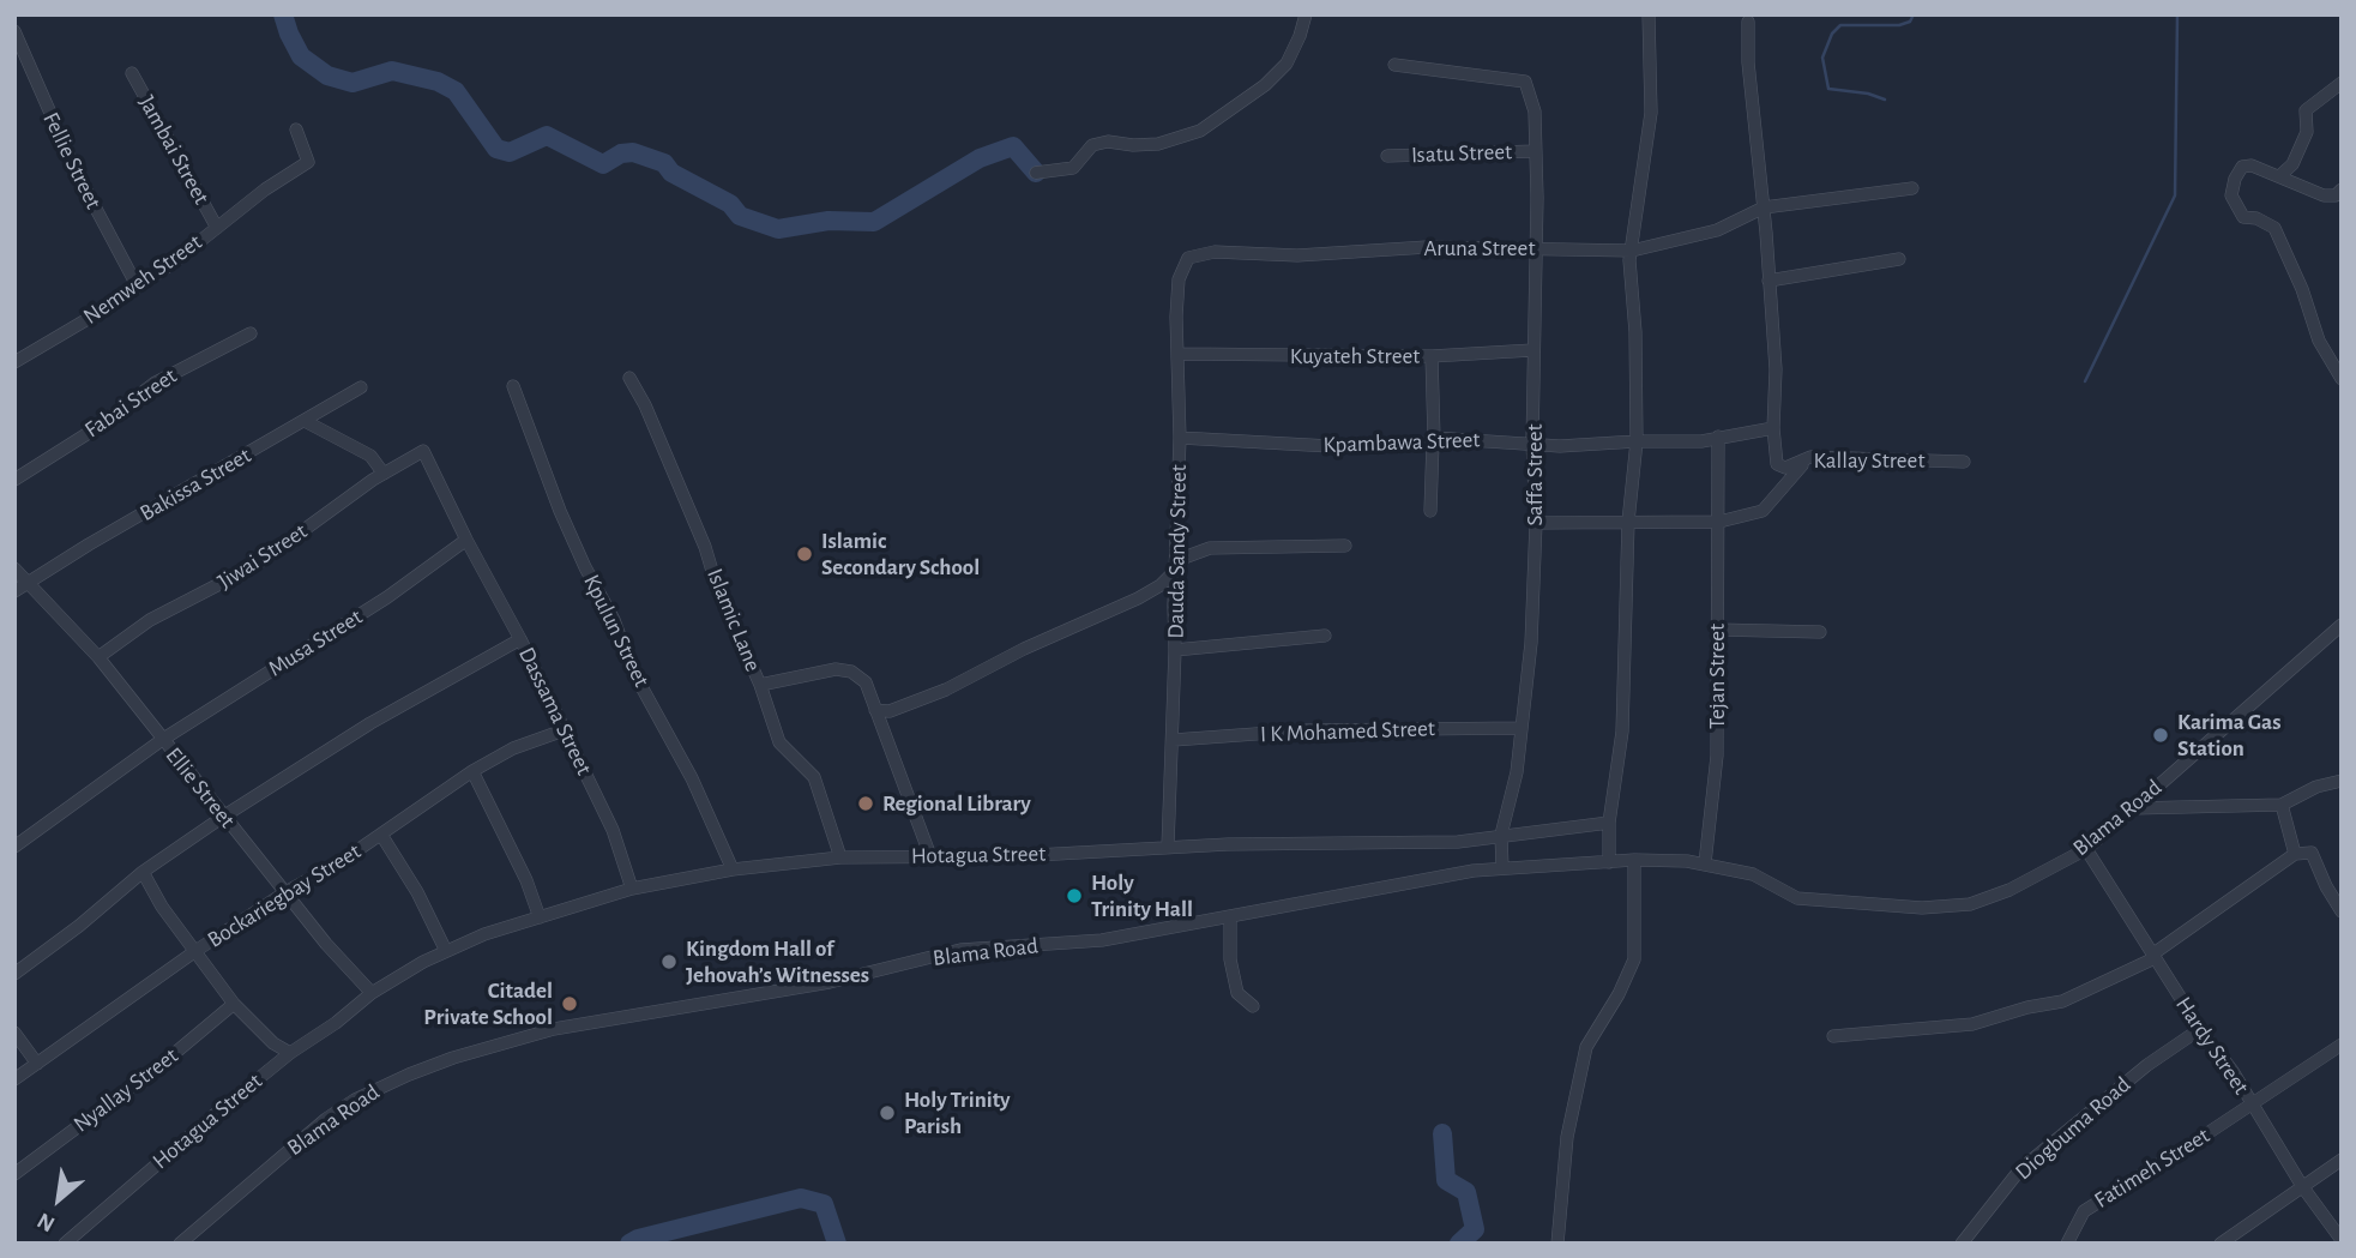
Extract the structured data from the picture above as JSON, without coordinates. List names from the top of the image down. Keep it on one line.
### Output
{"streets":{"street":["Jambai Street","Isatu Street","Fellie Street","Aruna Street","Nemweh Street","Kuyateh Street","Fabai Street","Kpambawa Street","Kallay Street","Saffa Street","Bakissa Street","Dauda Sandy Street","Jiwai Street","Islamic Lane","Kpulun Street","Musa Street","Tejan Street","Dassama Street","I K Mohamed Street","Ellie Street","Blama Road","Hotagua Street","Bockariegbay Street","Hardy Street","Nyallay Street","Diogbuma Road","Fatimeh Street"]},"crossings":[["Jambai Street","Nemweh Street"],["Isatu Street","Saffa Street"],["Fellie Street","Nemweh Street"],["Aruna Street","Saffa Street"],["Aruna Street","Dauda Sandy Street"],["Kuyateh Street","Saffa Street"],["Kuyateh Street","Dauda Sandy Street"],["Kpambawa Street","Kallay Street"],["Kpambawa Street","Saffa Street"],["Kpambawa Street","Dauda Sandy Street"],["Kpambawa Street","Tejan Street"],["Saffa Street","I K Mohamed Street"],["Saffa Street","Blama Road"],["Saffa Street","Hotagua Street"],["Bakissa Street","Ellie Street"],["Dauda Sandy Street","I K Mohamed Street"],["Dauda Sandy Street","Hotagua Street"],["Jiwai Street","Dassama Street"],["Jiwai Street","Ellie Street"],["Islamic Lane","Hotagua Street"],["Kpulun Street","Hotagua Street"],["Musa Street","Dassama Street"],["Musa Street","Ellie Street"],["Tejan Street","Blama Road"],["Dassama Street","Hotagua Street"],["Dassama Street","Bockariegbay Street"],["Ellie Street","Hotagua Street"],["Ellie Street","Bockariegbay Street"],["Blama Road","Hardy Street"],["Hardy Street","Diogbuma Road"],["Hardy Street","Fatimeh Street"]],"places":["Islamic Secondary School","Karima Gas Station","Regional Library","Holy Trinity Hall","Kingdom Hall of Jehovah’s Witnesses","Citadel Private School","Holy Trinity Parish"],"north":"bottom left"}
